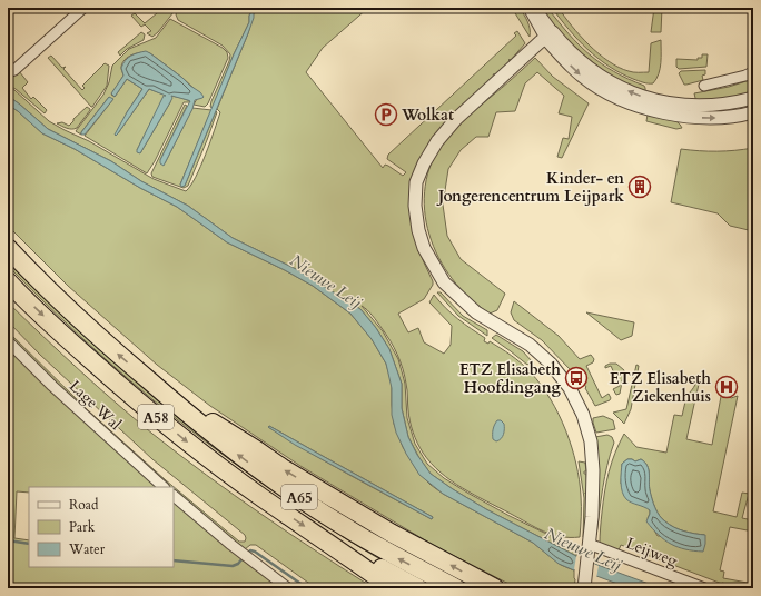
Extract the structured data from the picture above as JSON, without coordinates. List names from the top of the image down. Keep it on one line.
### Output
{"streets":{"highway":["A58","A65"],"street":["Lage Wal","Leijweg"]},"crossings":[["A58","A65"]],"water":["Nieuwe Leij"],"places":{"parking":["Wolkat"],"building":["Kinder- en Jongerencentrum Leijpark"],"bus stop":["ETZ Elisabeth Hoofdingang"],"hospital":["ETZ Elisabeth Ziekenhuis"]},"legend":["Road","Park","Water"]}
